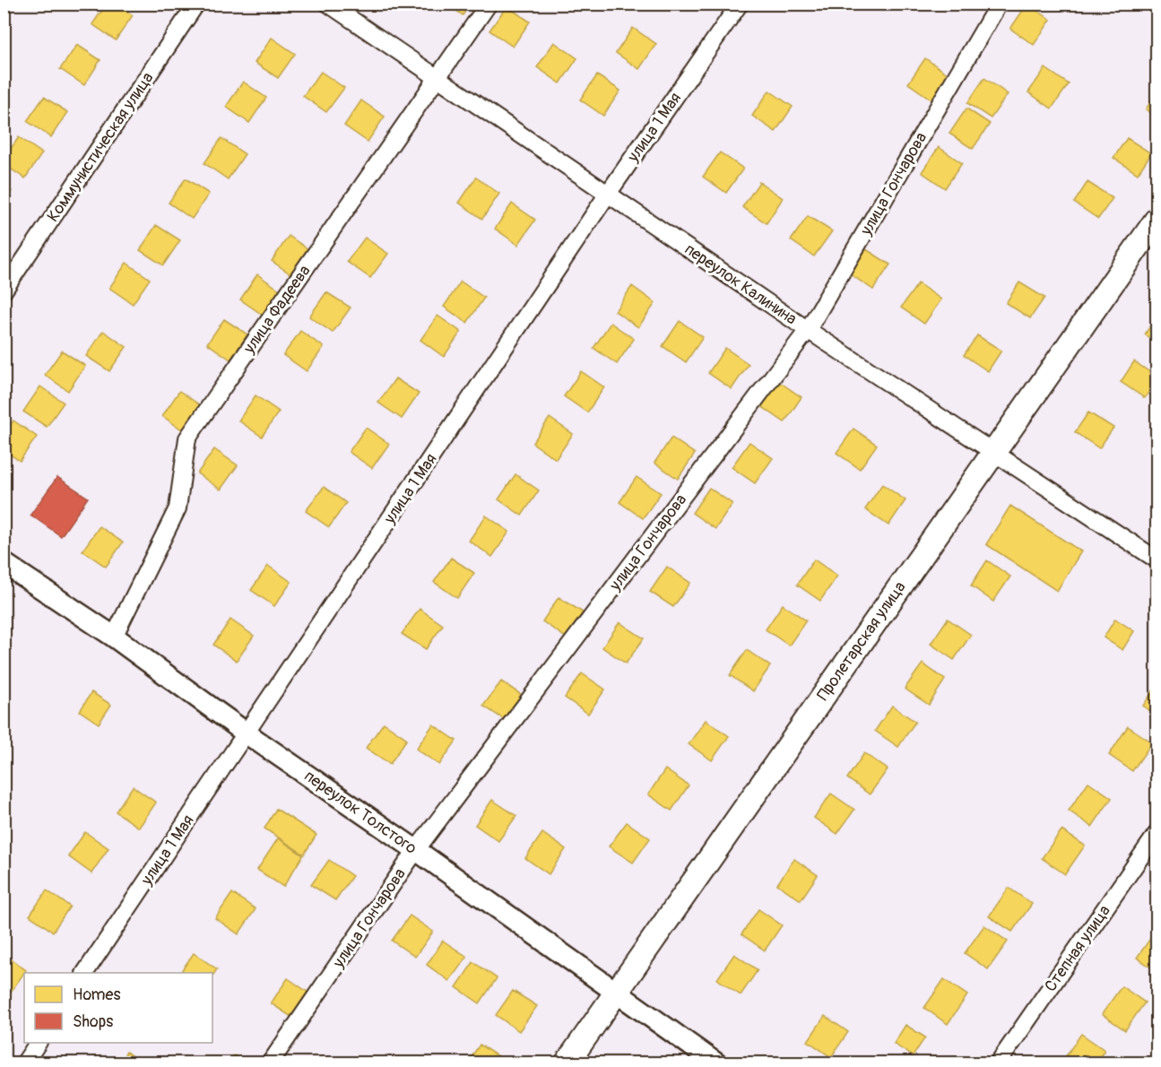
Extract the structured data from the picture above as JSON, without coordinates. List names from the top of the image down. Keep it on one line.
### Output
{"streets":{"main road":["Пролетарская улица"],"street":["улица 1 Мая","Коммунистическая улица","улица Гончарова","переулок Калинина","улица Фадеева","переулок Толстого","Степная улица"]},"crossings":[["улица 1 Мая","переулок Калинина"],["улица 1 Мая","переулок Толстого"],["улица Гончарова","переулок Калинина"],["улица Гончарова","переулок Толстого"],["переулок Калинина","улица Фадеева"],["переулок Калинина","Пролетарская улица"],["улица Фадеева","переулок Толстого"],["Пролетарская улица","переулок Толстого"]],"legend":["Homes","Shops"]}
